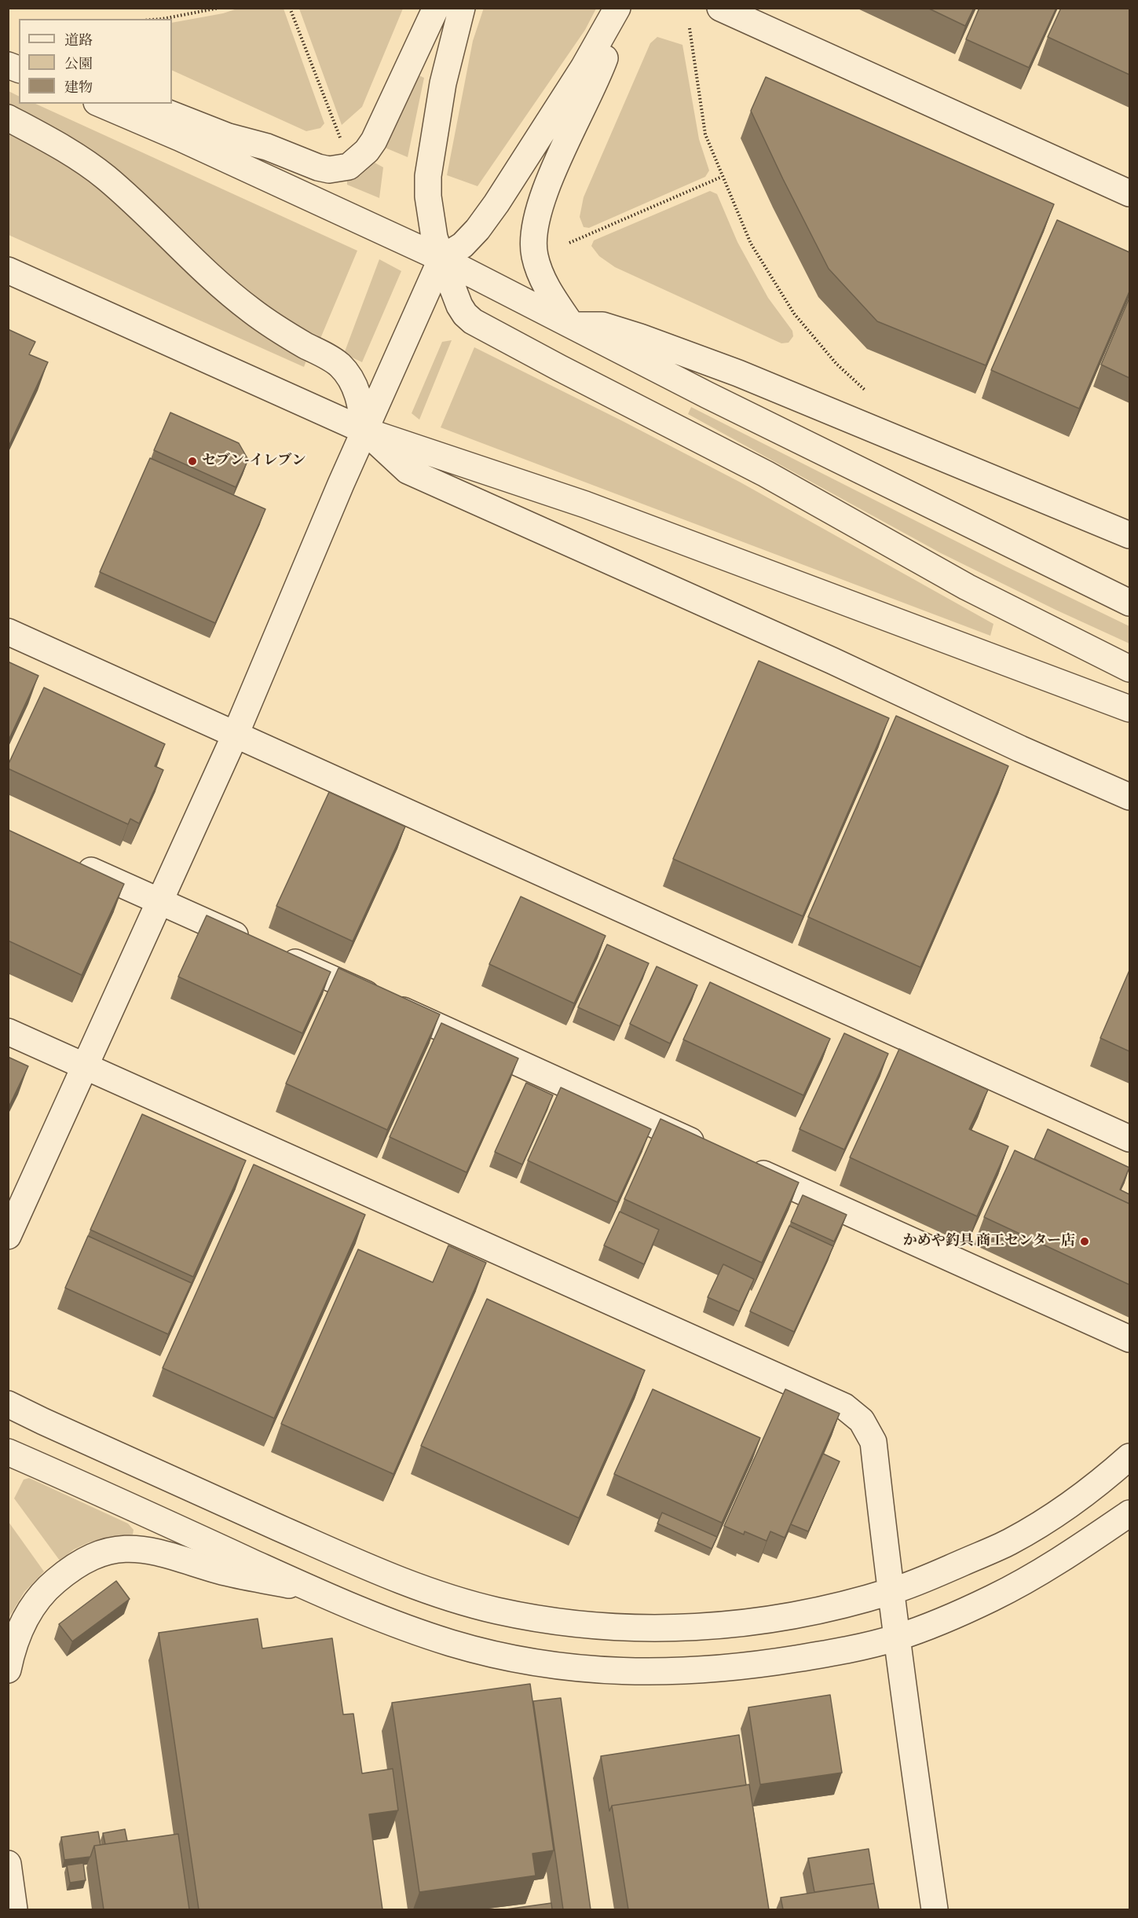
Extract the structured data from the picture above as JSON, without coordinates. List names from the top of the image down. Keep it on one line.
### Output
{"places":["セブン-イレブン","かめや釣具 商工センター店"],"legend":["道路","公園","建物"]}
